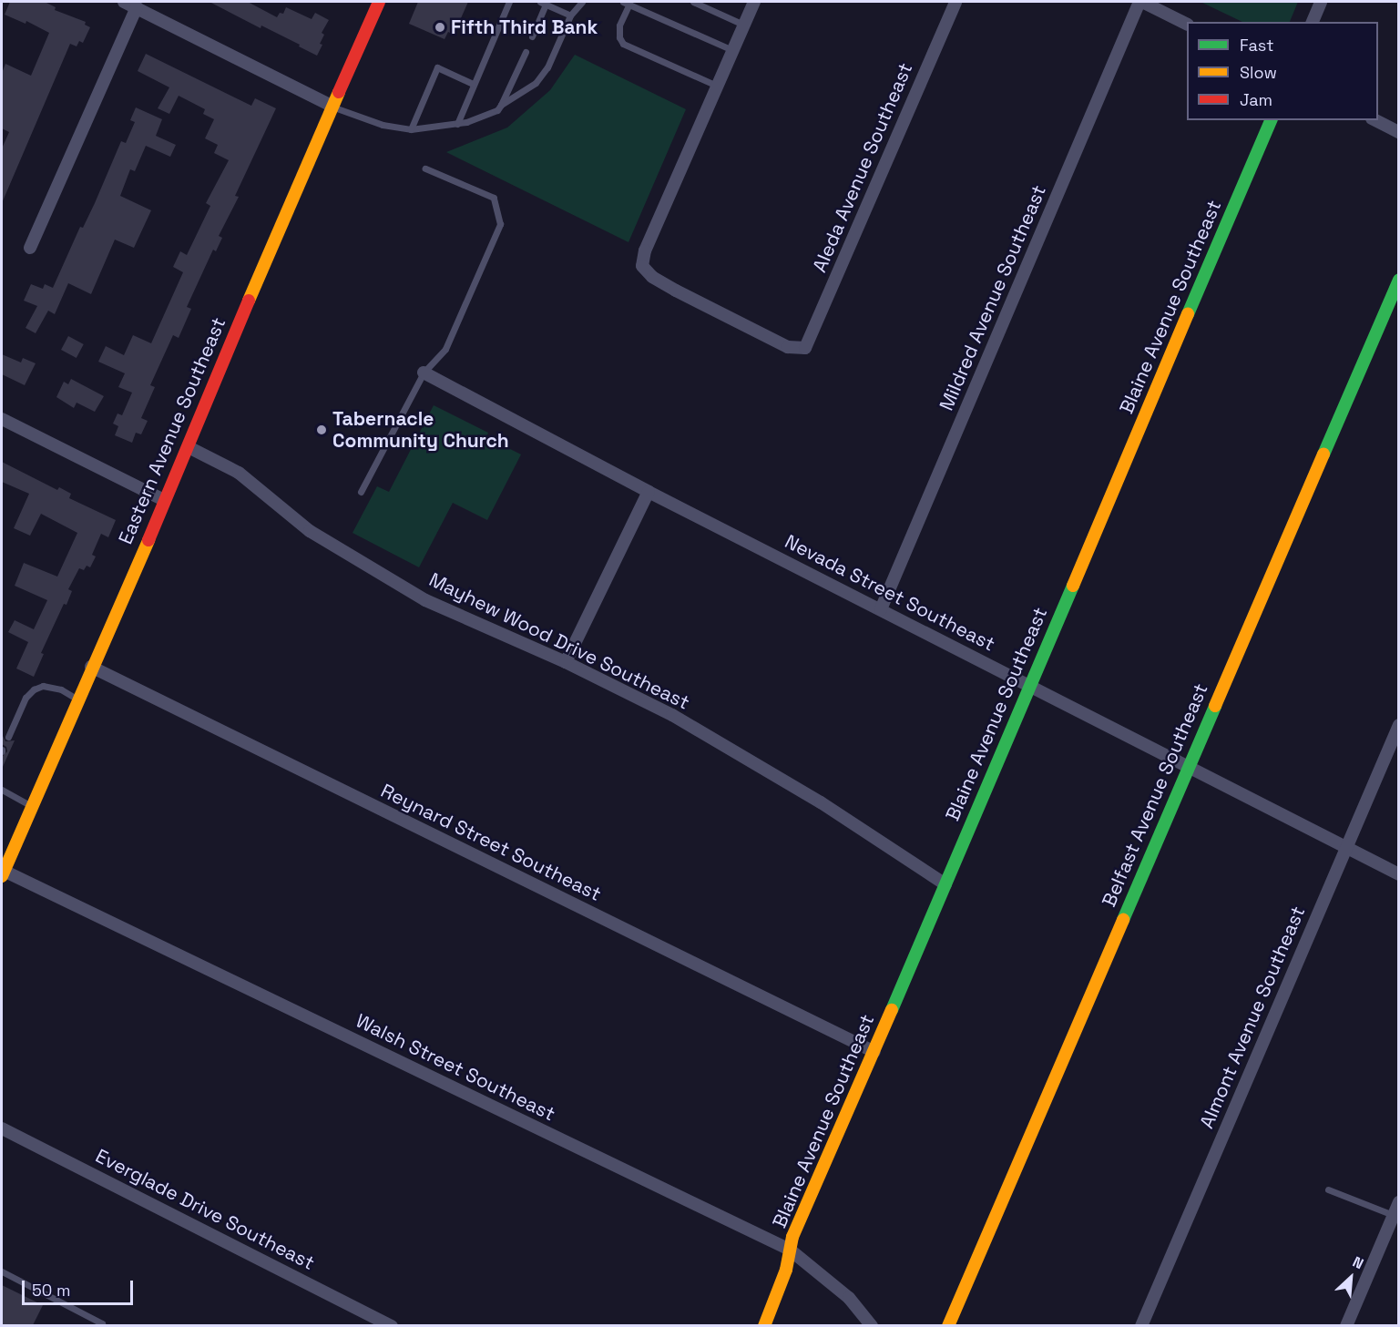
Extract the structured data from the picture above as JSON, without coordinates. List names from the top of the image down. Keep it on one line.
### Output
{"streets":{"street":["Aleda Avenue Southeast","Mildred Avenue Southeast","Blaine Avenue Southeast","Eastern Avenue Southeast","Nevada Street Southeast","Mayhew Wood Drive Southeast","Belfast Avenue Southeast","Reynard Street Southeast","Almont Avenue Southeast","Walsh Street Southeast","Everglade Drive Southeast"]},"crossings":[["Mildred Avenue Southeast","Nevada Street Southeast"],["Blaine Avenue Southeast","Nevada Street Southeast"],["Blaine Avenue Southeast","Mayhew Wood Drive Southeast"],["Blaine Avenue Southeast","Reynard Street Southeast"],["Blaine Avenue Southeast","Walsh Street Southeast"],["Eastern Avenue Southeast","Mayhew Wood Drive Southeast"],["Eastern Avenue Southeast","Reynard Street Southeast"],["Eastern Avenue Southeast","Walsh Street Southeast"],["Nevada Street Southeast","Belfast Avenue Southeast"],["Nevada Street Southeast","Almont Avenue Southeast"]],"places":["Fifth Third Bank","Tabernacle Community Church"],"legend":["Fast","Slow","Jam"],"scale_bar":"50 m","north":"top right"}
